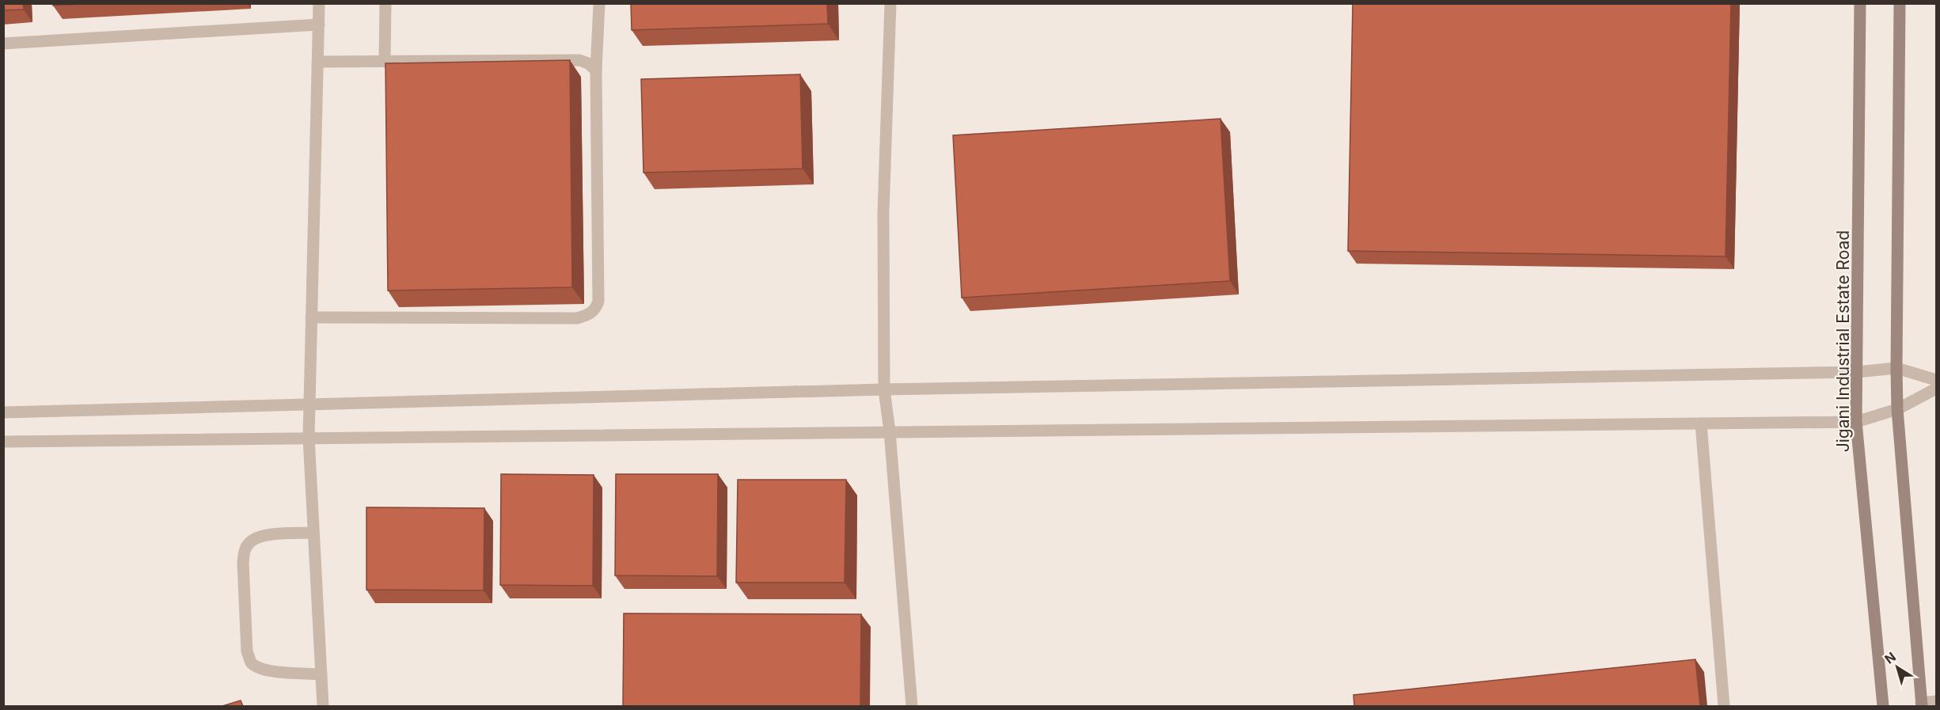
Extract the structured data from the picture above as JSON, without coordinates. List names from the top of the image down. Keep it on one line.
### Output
{"streets":{"main road":["Jigani Industrial Estate Road"]},"north":"top left"}
